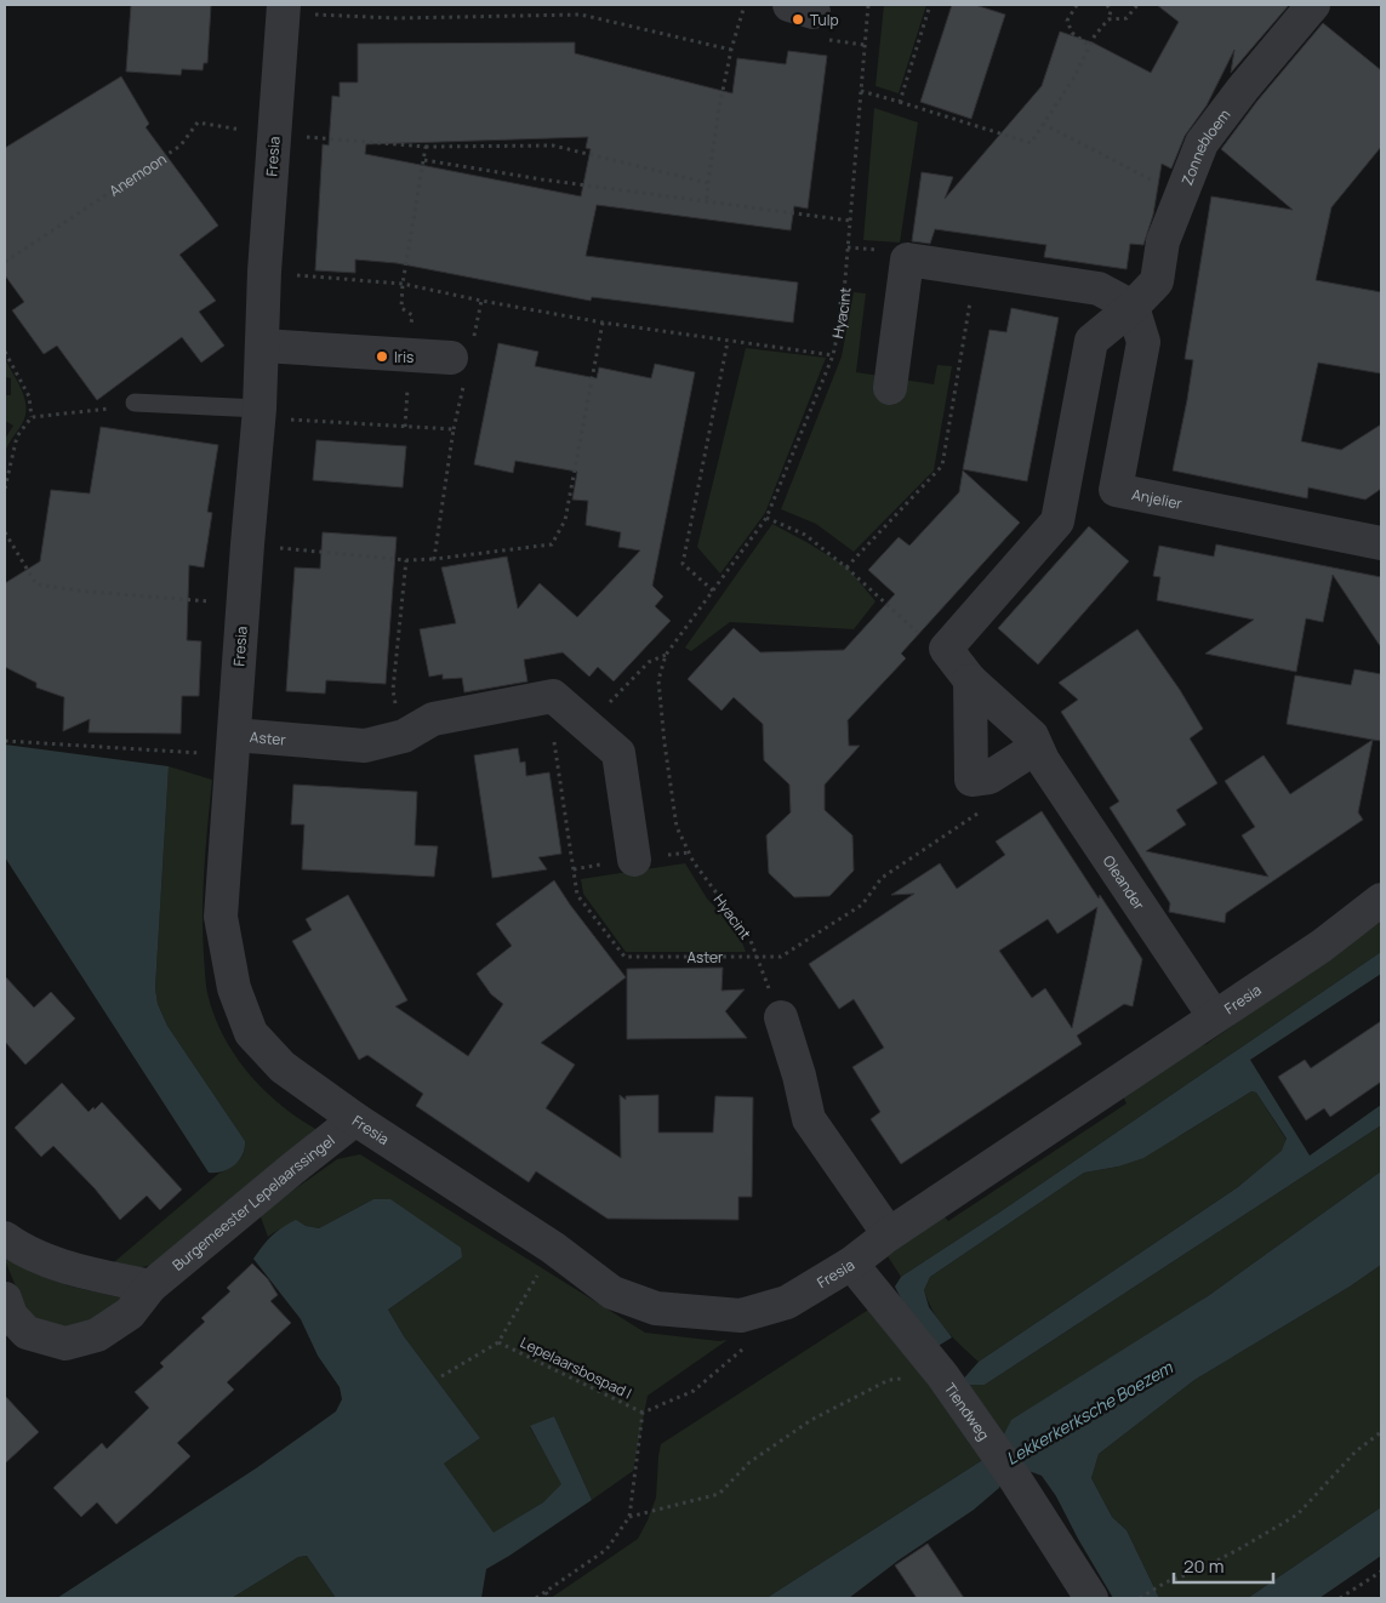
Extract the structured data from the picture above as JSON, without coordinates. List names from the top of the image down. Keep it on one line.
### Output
{"streets":{"street":["Zonnebloem","Fresia","Anjelier","Aster","Oleander","Burgemeester Lepelaarssingel","Tiendweg"],"path":["Anemoon","Hyacint","Lepelaarsbospad I"]},"crossings":[["Zonnebloem","Anjelier"],["Fresia","Anemoon"],["Fresia","Aster"],["Fresia","Oleander"],["Fresia","Burgemeester Lepelaarssingel"],["Fresia","Lepelaarsbospad I"],["Fresia","Tiendweg"],["Hyacint","Aster"]],"water":["Lekkerkerksche Boezem"],"places":["Tulp","Iris"],"scale_bar":"20 m"}
